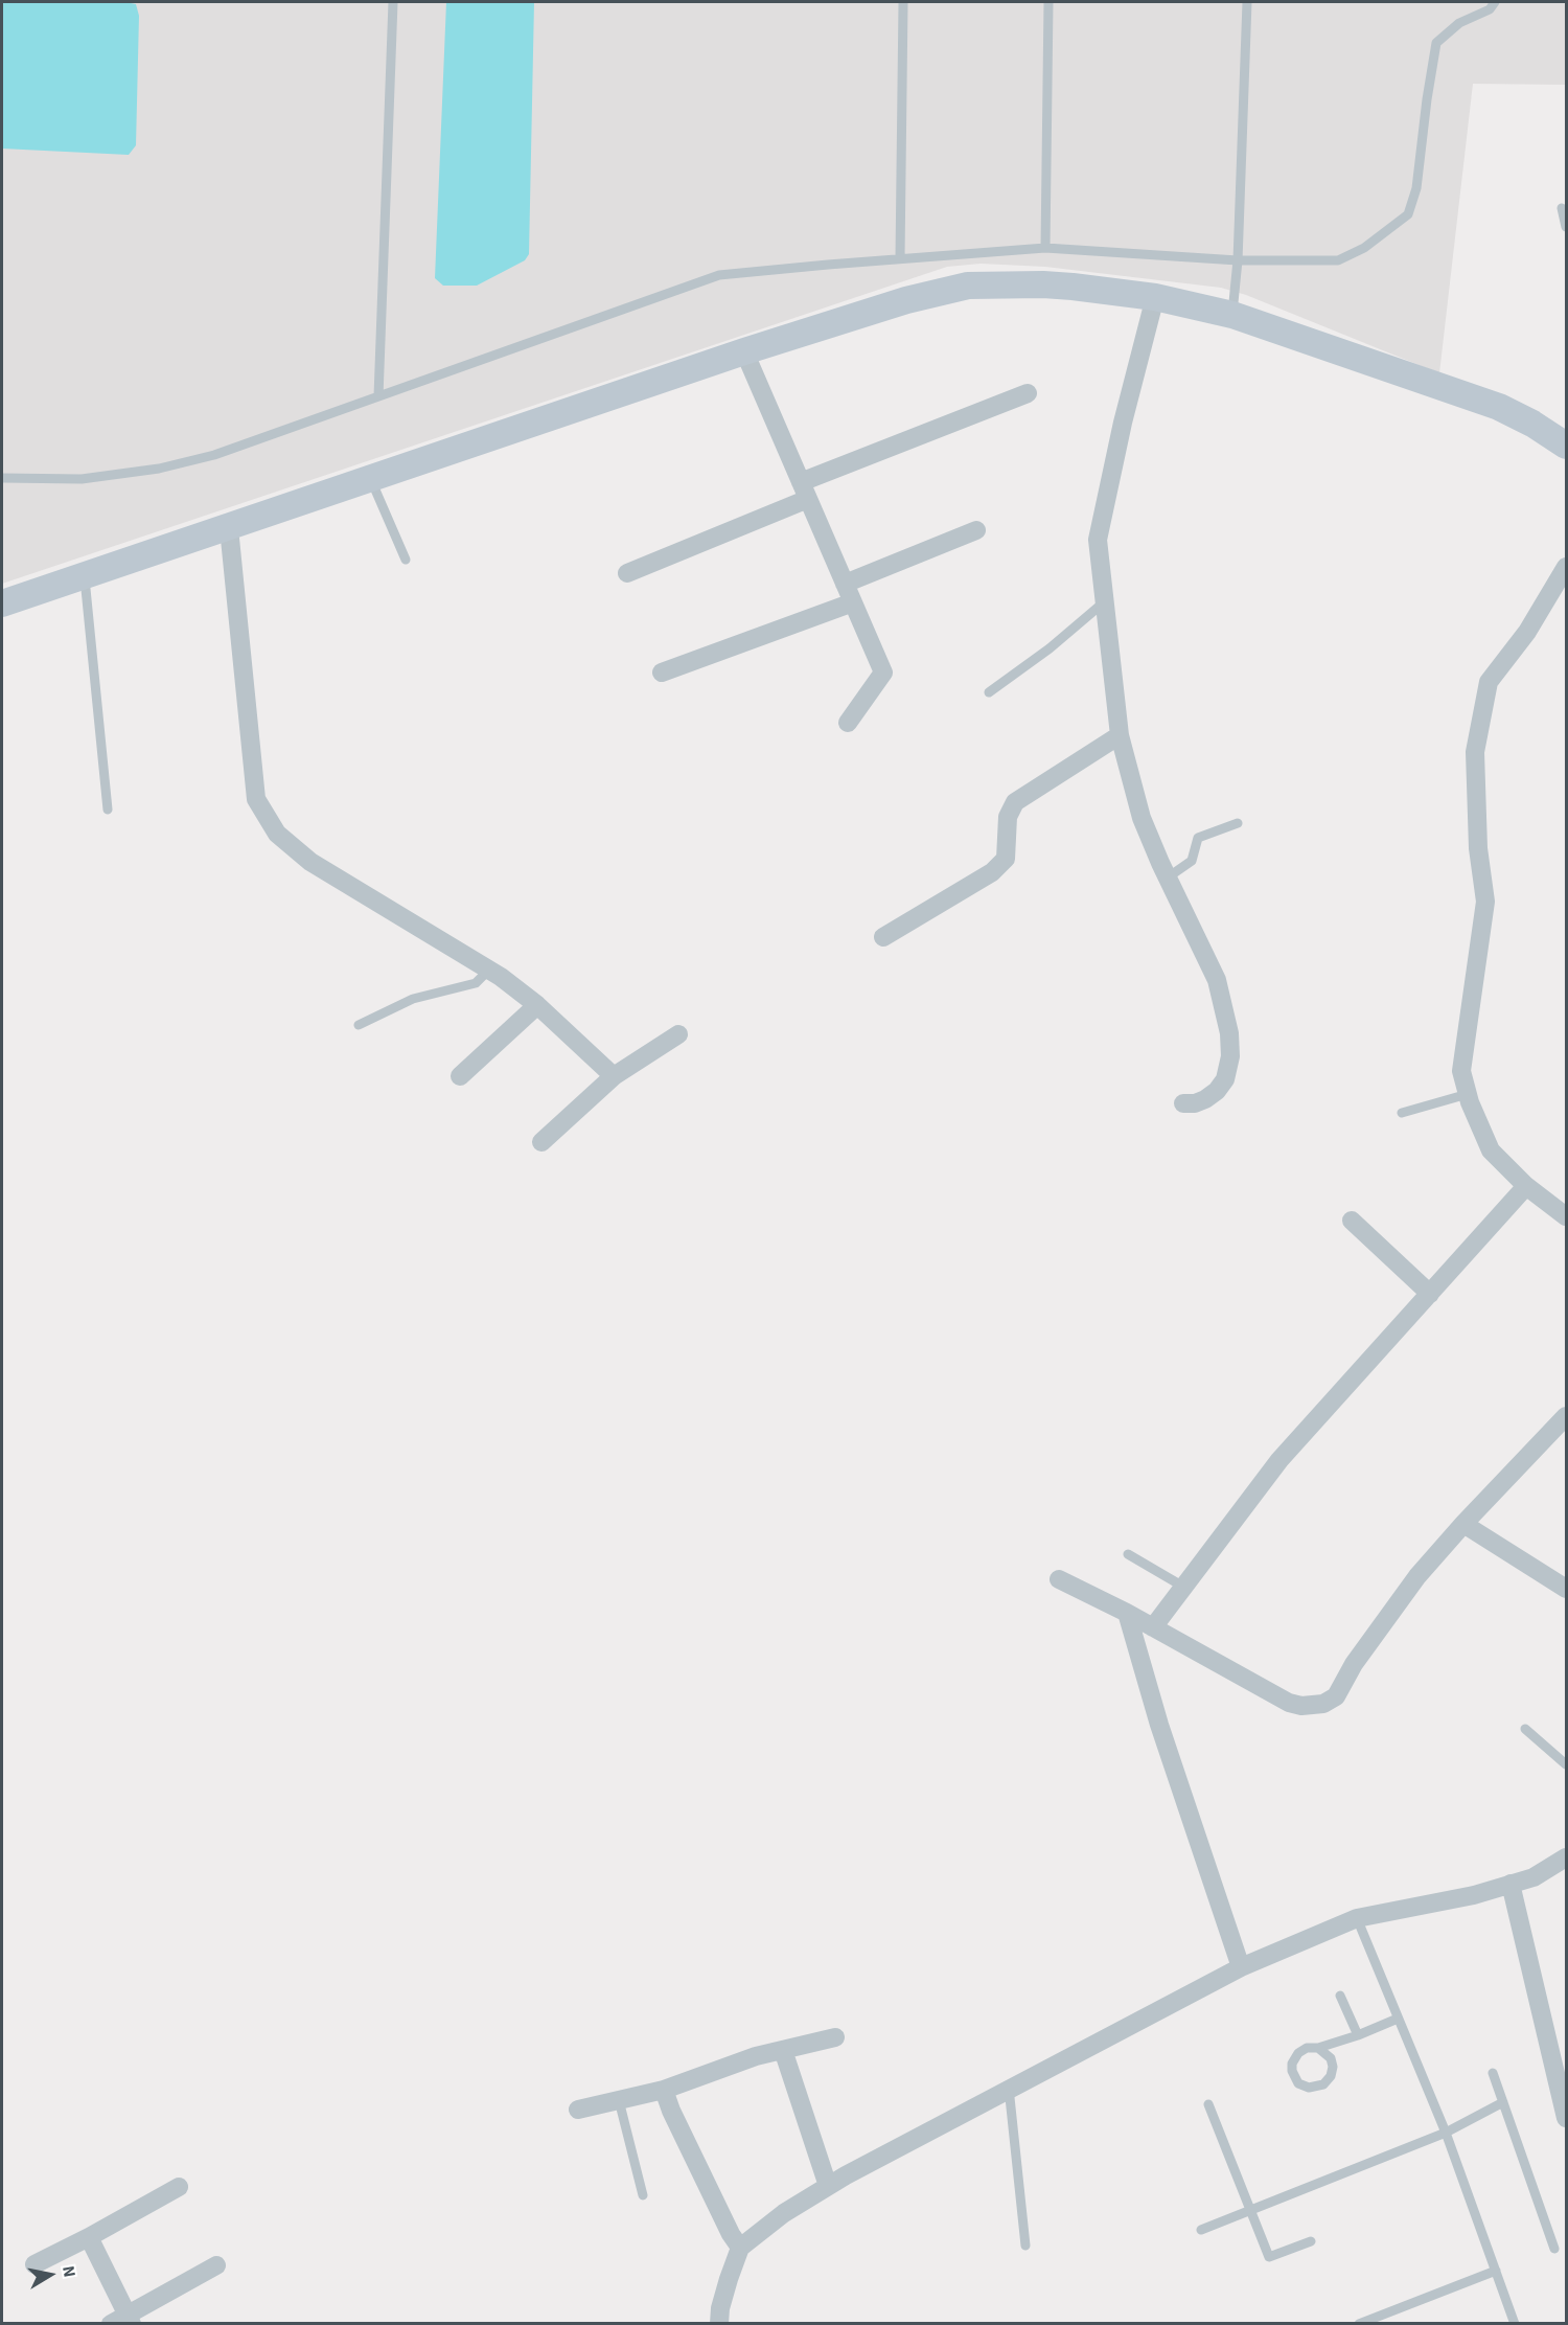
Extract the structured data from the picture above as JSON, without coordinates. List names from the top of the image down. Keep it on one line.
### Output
{"north":"right"}
